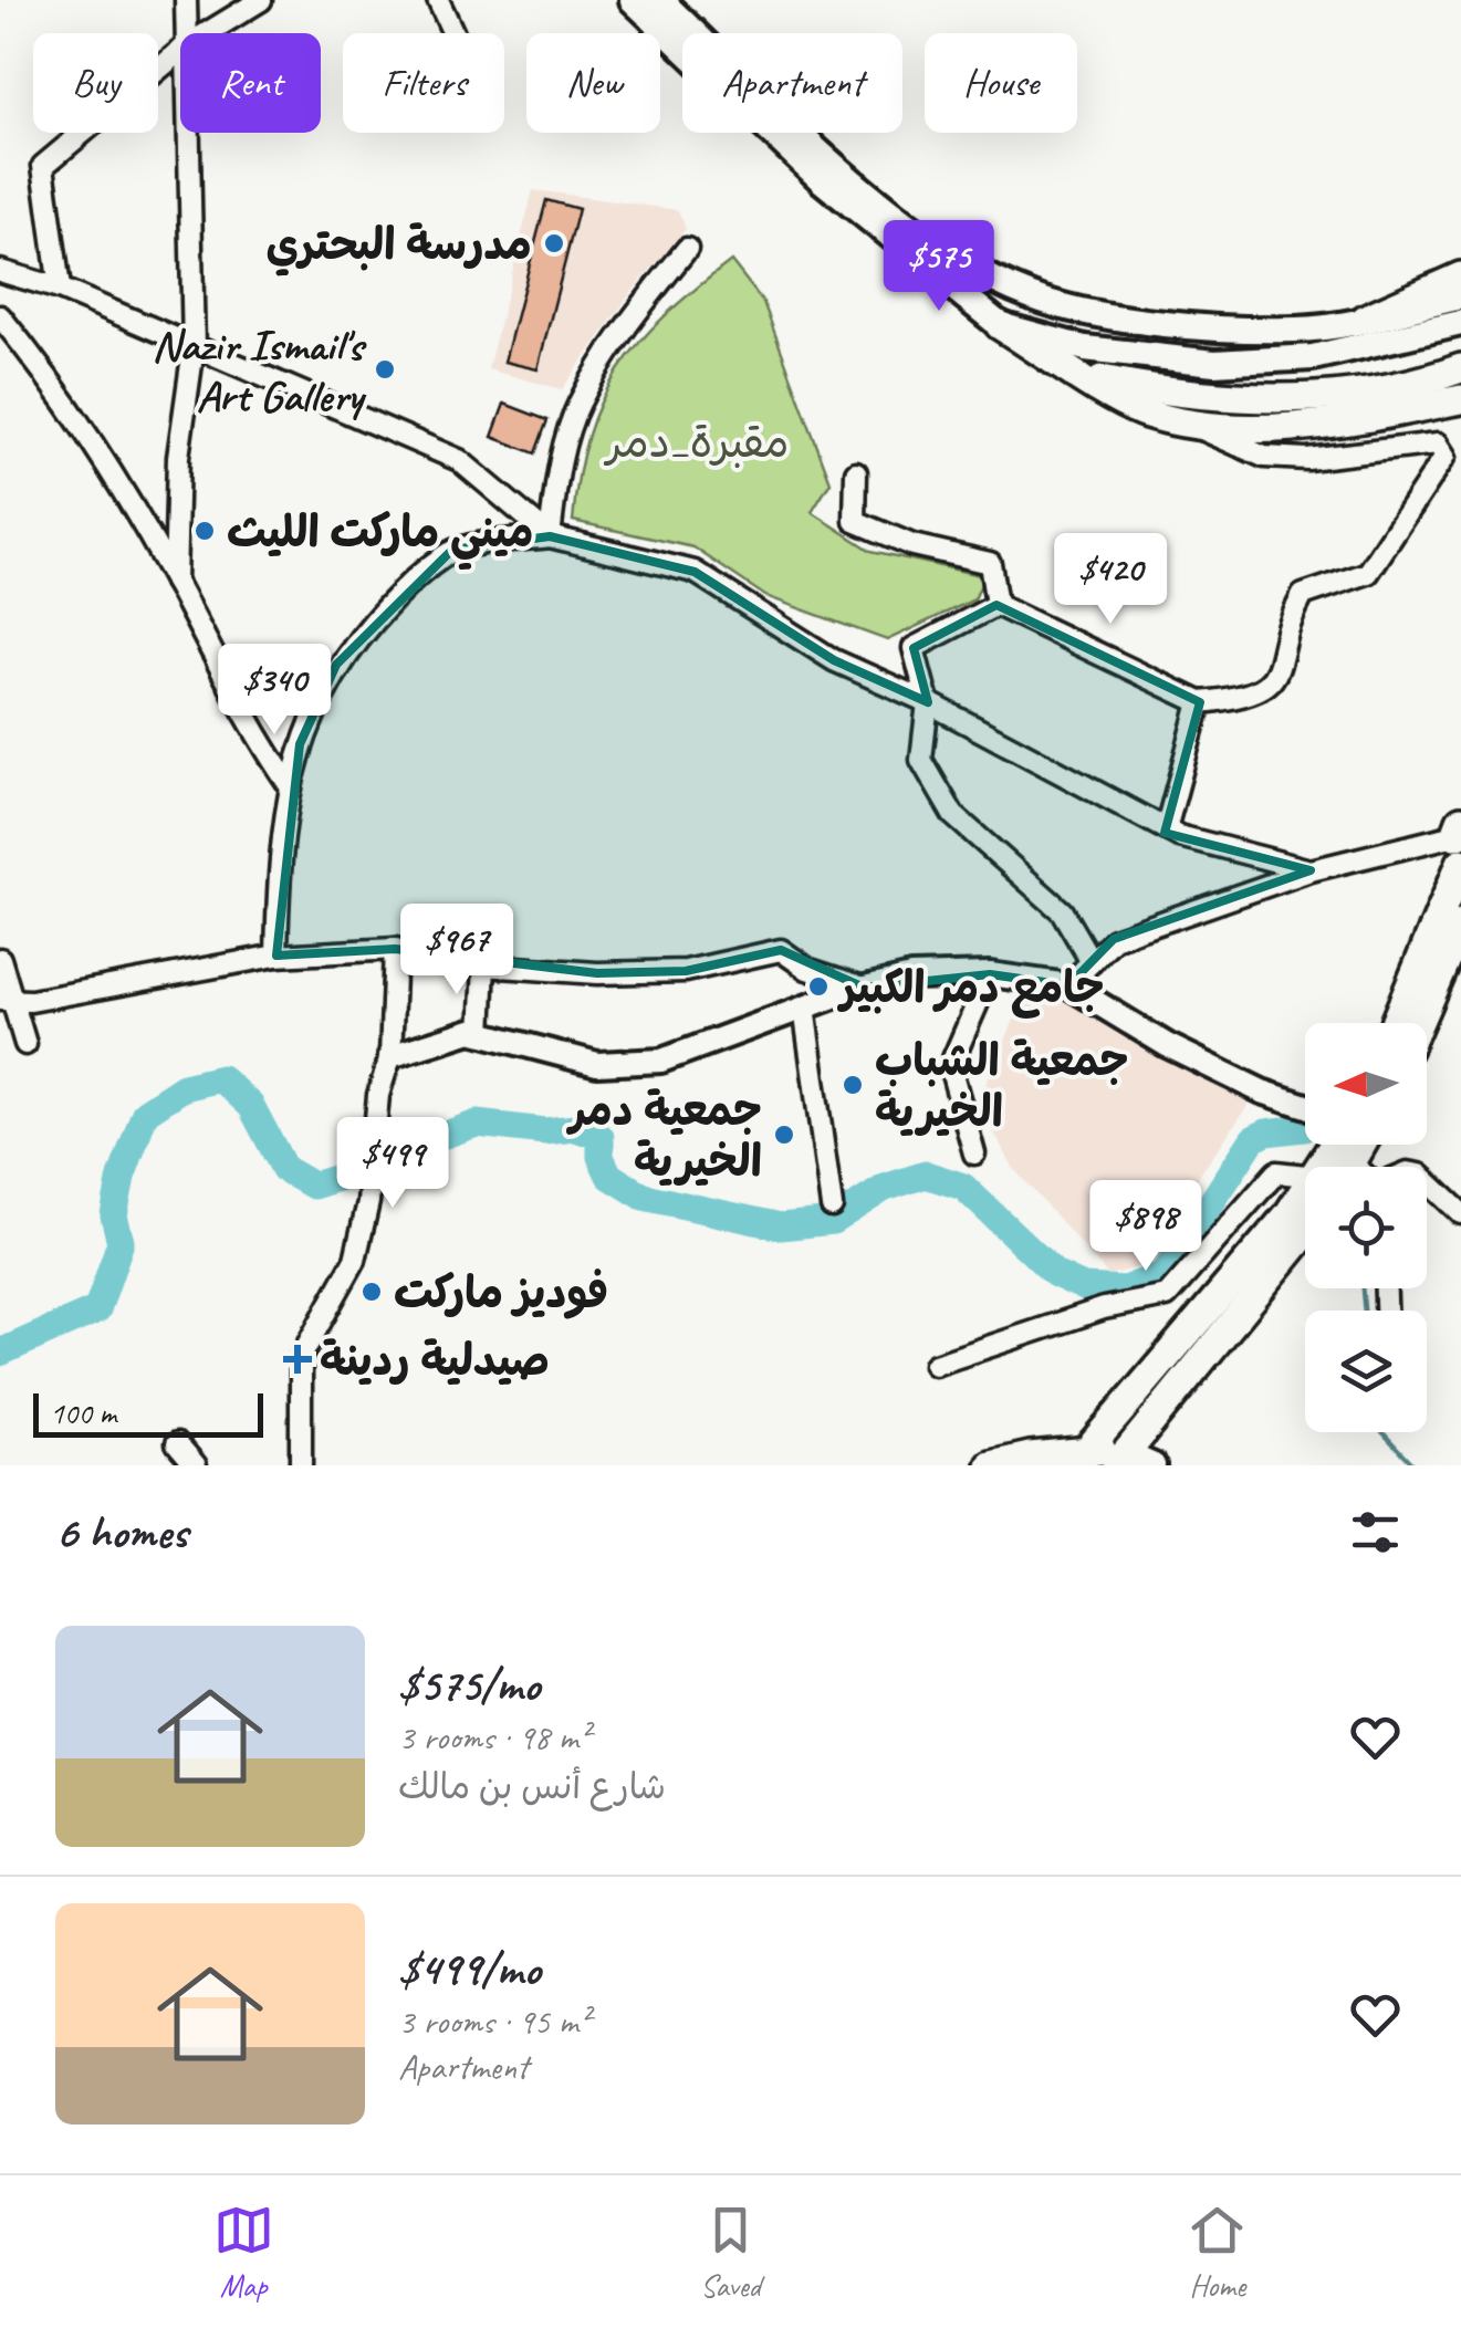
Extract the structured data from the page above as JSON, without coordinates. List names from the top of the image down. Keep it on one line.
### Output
{"parks":["مقبرة_دمر"],"places":{"other":["مدرسة البحتري","Nazir Ismail's Art Gallery","ميني ماركت الليث","جامع دمر الكبير","جمعية الشباب الخيرية","جمعية دمر الخيرية","فوديز ماركت"],"health":["صيدلية ردينة"]},"scale_bar":"100 m","north":"left","page":{"chip":["Buy","Rent","Filters","New","Apartment","House"],"price":["$575","$420","$340","$967","$499","$898"],"scale":"100 m","heading":"6 homes","list":[{"name":"$575/mo","note":"3 rooms · 98 m² · شارع أنس بن مالك"},{"name":"$499/mo","note":"3 rooms · 95 m² · Apartment"}],"tabs":["Map","Saved","Home"]}}
